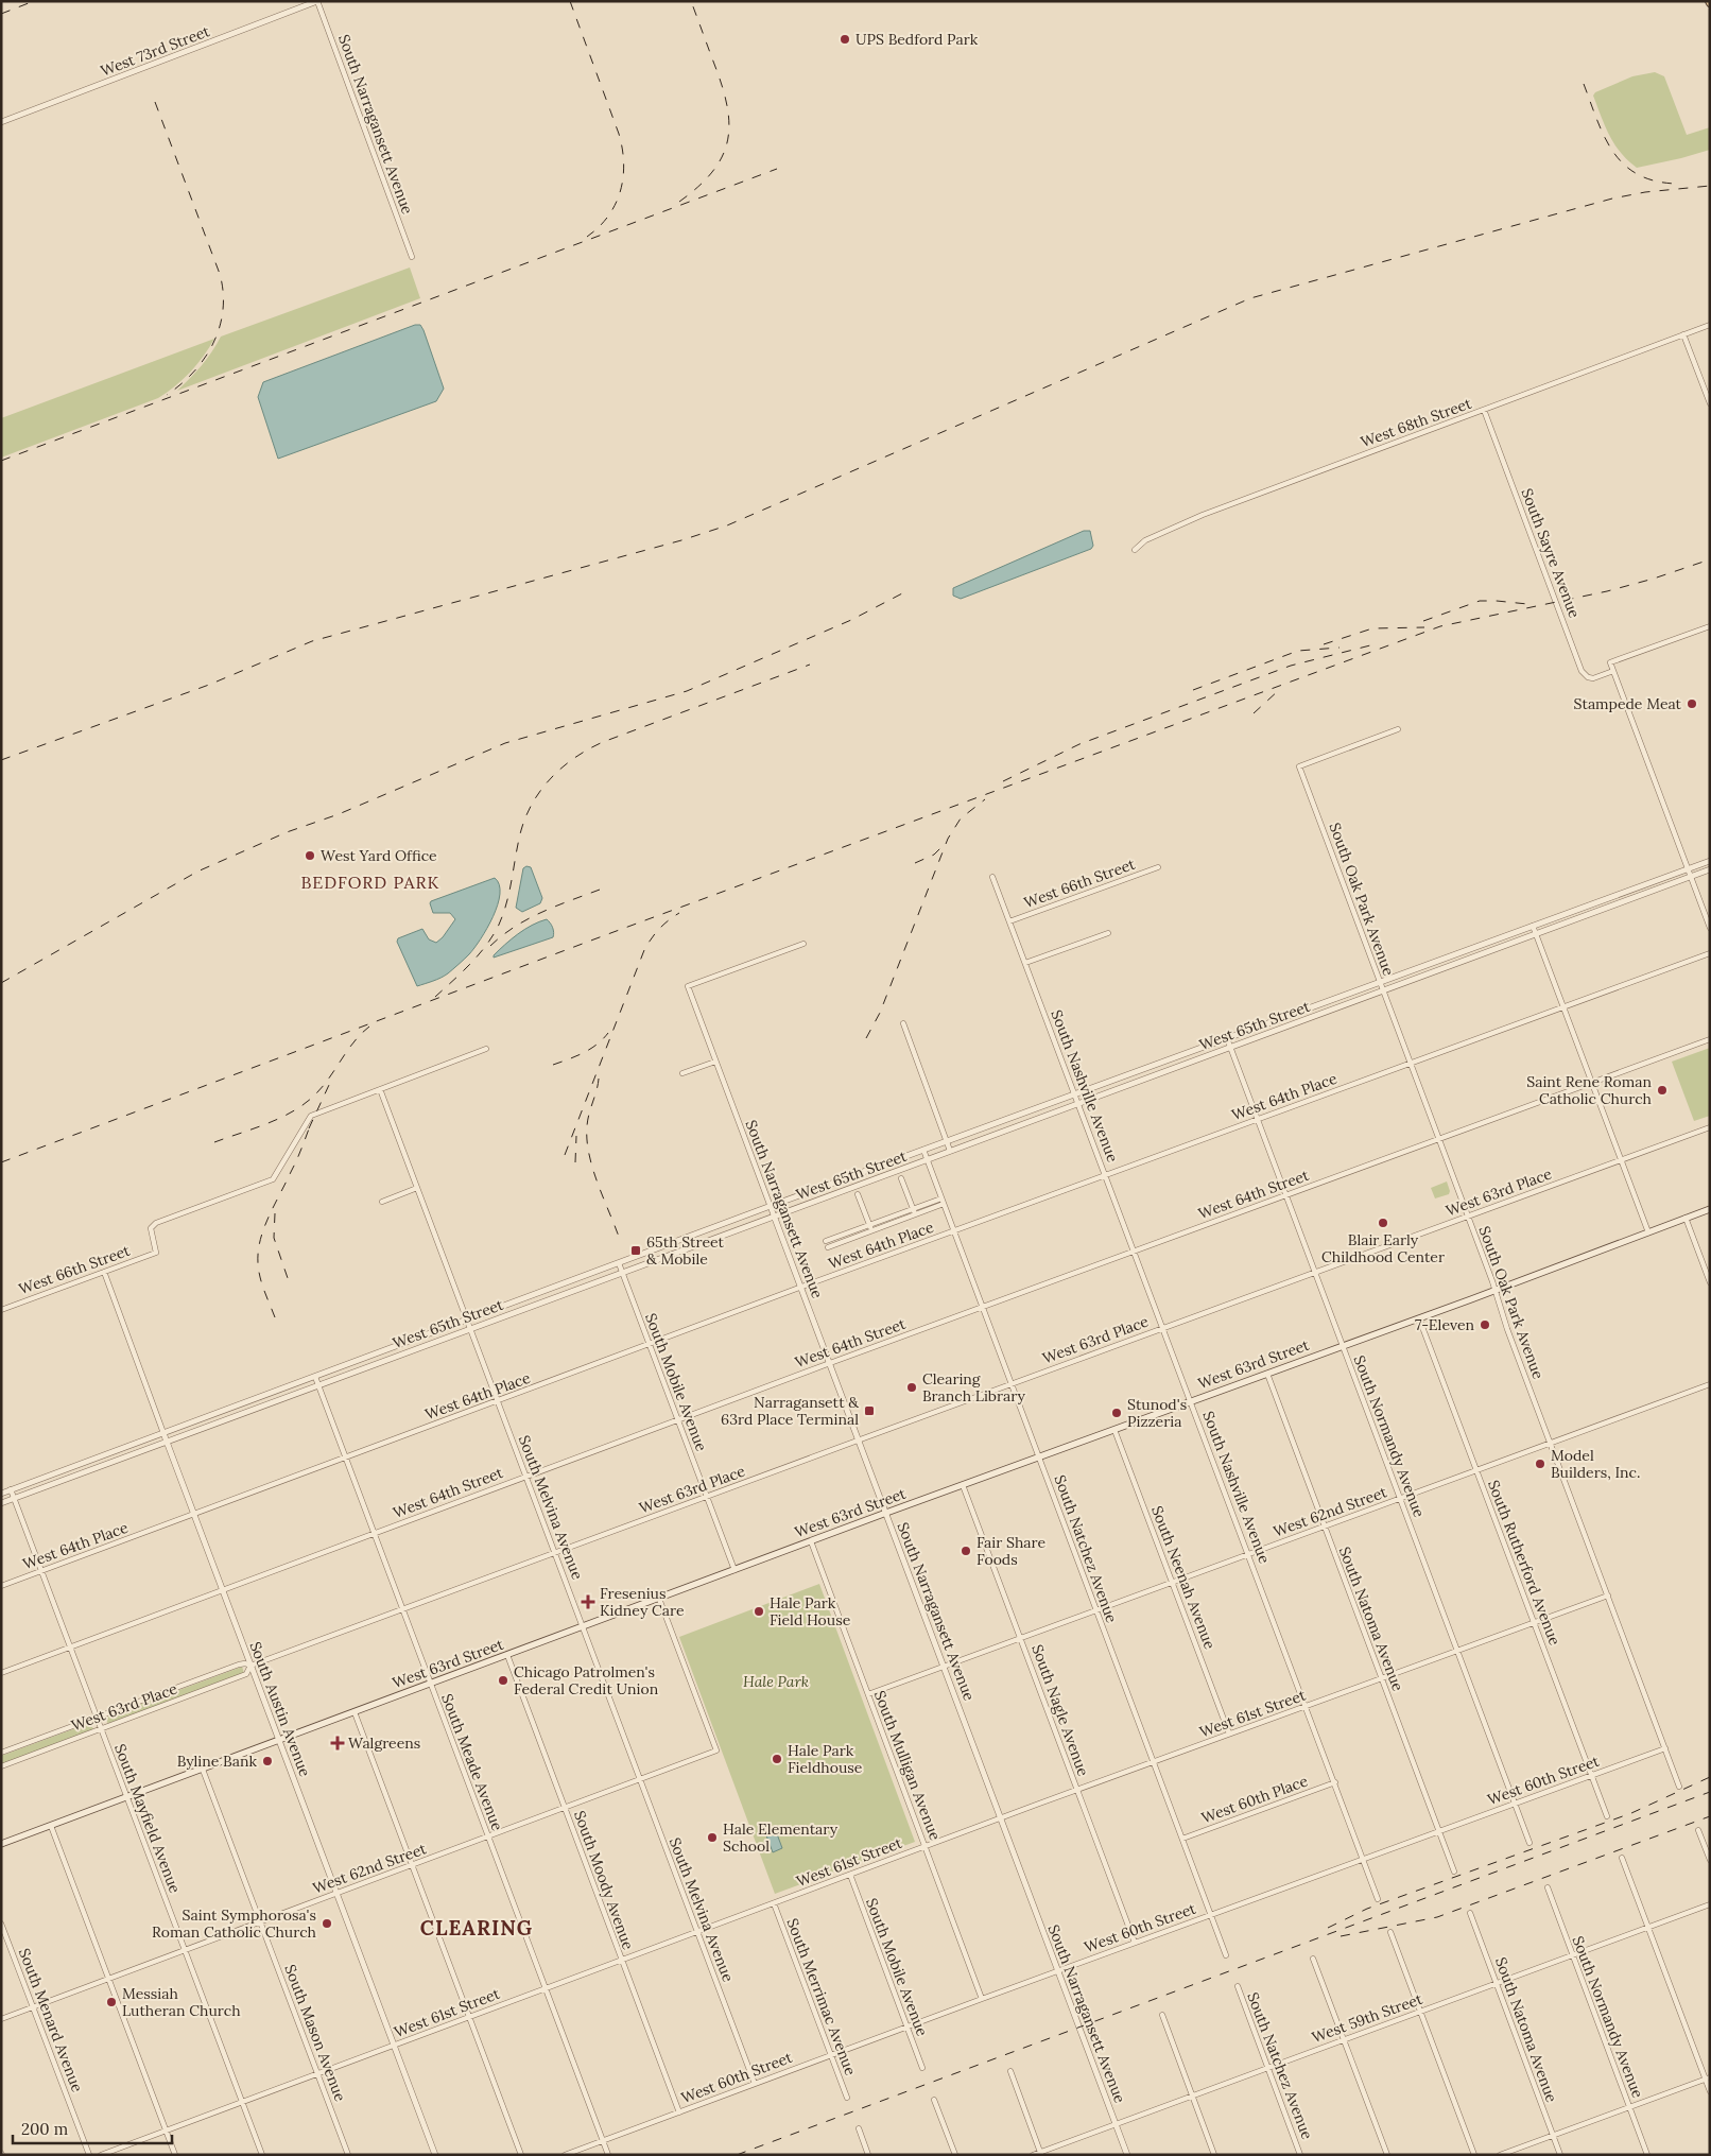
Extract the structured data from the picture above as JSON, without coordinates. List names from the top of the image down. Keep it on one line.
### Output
{"streets":{"main road":["West 63rd Street"],"street":["West 73rd Street","South Narragansett Avenue","West 68th Street","South Sayre Avenue","West 66th Street","South Oak Park Avenue","West 65th Street","South Nashville Avenue","West 64th Place","West 63rd Place","West 64th Street","South Mobile Avenue","South Normandy Avenue","South Melvina Avenue","West 62nd Street","South Natchez Avenue","South Rutherford Avenue","South Neenah Avenue","South Natoma Avenue","South Austin Avenue","South Nagle Avenue","West 61st Street","South Meade Avenue","South Mulligan Avenue","West 60th Street","West 60th Place","South Mayfield Avenue","South Moody Avenue","South Merrimac Avenue","West 59th Street","South Menard Avenue","South Mason Avenue"]},"crossings":[["West 73rd Street","South Narragansett Avenue"],["South Narragansett Avenue","West 65th Street"],["South Narragansett Avenue","West 64th Place"],["South Narragansett Avenue","West 63rd Place"],["South Narragansett Avenue","West 64th Street"],["South Narragansett Avenue","West 63rd Street"],["South Narragansett Avenue","West 62nd Street"],["South Narragansett Avenue","West 61st Street"],["South Narragansett Avenue","West 60th Street"],["South Narragansett Avenue","West 59th Street"],["West 68th Street","South Sayre Avenue"],["West 66th Street","South Nashville Avenue"],["West 66th Street","South Melvina Avenue"],["West 66th Street","South Austin Avenue"],["South Oak Park Avenue","West 65th Street"],["South Oak Park Avenue","West 64th Place"],["South Oak Park Avenue","West 63rd Place"],["South Oak Park Avenue","West 64th Street"],["South Oak Park Avenue","West 63rd Street"],["South Oak Park Avenue","West 62nd Street"],["South Oak Park Avenue","West 61st Street"],["South Oak Park Avenue","West 60th Street"],["West 65th Street","South Nashville Avenue"],["West 65th Street","South Mobile Avenue"],["West 65th Street","South Normandy Avenue"],["West 65th Street","South Melvina Avenue"],["West 65th Street","South Natchez Avenue"],["West 65th Street","South Austin Avenue"],["West 65th Street","South Meade Avenue"],["West 65th Street","South Mayfield Avenue"],["South Nashville Avenue","West 64th Place"],["South Nashville Avenue","West 63rd Place"],["South Nashville Avenue","West 64th Street"],["South Nashville Avenue","West 63rd Street"],["South Nashville Avenue","West 62nd Street"],["South Nashville Avenue","West 61st Street"],["South Nashville Avenue","West 60th Street"],["South Nashville Avenue","West 60th Place"],["West 64th Place","South Mobile Avenue"],["West 64th Place","South Normandy Avenue"],["West 64th Place","South Melvina Avenue"],["West 64th Place","South Natchez Avenue"],["West 64th Place","South Austin Avenue"],["West 64th Place","South Meade Avenue"],["West 64th Place","South Mayfield Avenue"],["West 63rd Place","South Mobile Avenue"],["West 63rd Place","South Normandy Avenue"],["West 63rd Place","South Melvina Avenue"],["West 63rd Place","South Natchez Avenue"],["West 63rd Place","South Austin Avenue"],["West 63rd Place","South Meade Avenue"],["West 63rd Place","South Mayfield Avenue"],["West 64th Street","South Mobile Avenue"],["West 64th Street","South Normandy Avenue"],["West 64th Street","South Melvina Avenue"],["West 64th Street","South Natchez Avenue"],["West 64th Street","South Austin Avenue"],["West 64th Street","South Meade Avenue"],["West 64th Street","South Mayfield Avenue"],["West 63rd Street","South Mobile Avenue"],["West 63rd Street","South Normandy Avenue"],["West 63rd Street","South Melvina Avenue"],["West 63rd Street","West 62nd Street"],["West 63rd Street","South Natchez Avenue"],["West 63rd Street","South Rutherford Avenue"],["West 63rd Street","South Neenah Avenue"],["West 63rd Street","South Natoma Avenue"],["West 63rd Street","South Austin Avenue"],["West 63rd Street","South Nagle Avenue"],["West 63rd Street","South Meade Avenue"],["West 63rd Street","South Mulligan Avenue"],["West 63rd Street","South Mayfield Avenue"],["West 63rd Street","South Moody Avenue"],["West 63rd Street","South Mason Avenue"],["South Mobile Avenue","West 61st Street"],["South Mobile Avenue","West 60th Street"],["South Normandy Avenue","West 62nd Street"],["South Normandy Avenue","West 61st Street"],["South Normandy Avenue","West 60th Street"],["South Normandy Avenue","West 59th Street"],["South Melvina Avenue","West 62nd Street"],["South Melvina Avenue","West 61st Street"],["South Melvina Avenue","West 60th Street"],["West 62nd Street","South Natchez Avenue"],["West 62nd Street","South Rutherford Avenue"],["West 62nd Street","South Neenah Avenue"],["West 62nd Street","South Natoma Avenue"],["West 62nd Street","South Austin Avenue"],["West 62nd Street","South Nagle Avenue"],["West 62nd Street","South Meade Avenue"],["West 62nd Street","South Mulligan Avenue"],["West 62nd Street","South Mayfield Avenue"],["West 62nd Street","South Moody Avenue"],["West 62nd Street","South Menard Avenue"],["West 62nd Street","South Mason Avenue"],["South Natchez Avenue","West 61st Street"],["South Natchez Avenue","West 60th Street"],["South Natchez Avenue","West 60th Place"],["South Natchez Avenue","West 59th Street"],["South Rutherford Avenue","West 61st Street"],["South Rutherford Avenue","West 60th Street"],["South Neenah Avenue","West 61st Street"],["South Natoma Avenue","West 61st Street"],["South Natoma Avenue","West 60th Street"],["South Natoma Avenue","West 59th Street"],["South Austin Avenue","West 61st Street"],["South Nagle Avenue","West 61st Street"],["South Nagle Avenue","West 60th Street"],["West 61st Street","South Meade Avenue"],["West 61st Street","South Mulligan Avenue"],["West 61st Street","South Mayfield Avenue"],["West 61st Street","South Moody Avenue"],["West 61st Street","South Merrimac Avenue"],["West 61st Street","South Mason Avenue"],["South Meade Avenue","West 60th Street"],["South Mulligan Avenue","West 60th Street"],["West 60th Street","South Moody Avenue"],["West 60th Street","South Merrimac Avenue"]],"districts":["BEDFORD PARK","CLEARING"],"parks":["Hale Park"],"places":{"other":["UPS Bedford Park","Stampede Meat","West Yard Office","Saint Rene Roman Catholic Church","Blair Early Childhood Center","7-Eleven","Clearing Branch Library","Stunod's Pizzeria","Model Builders, Inc.","Fair Share Foods","Hale Park Field House","Chicago Patrolmen's Federal Credit Union","Hale Park Fieldhouse","Byline Bank","Hale Elementary School","Saint Symphorosa's Roman Catholic Church","Messiah Lutheran Church"],"transit":["65th Street & Mobile","Narragansett & 63rd Place Terminal"],"health":["Fresenius Kidney Care","Walgreens"]},"scale_bar":"200 m"}
